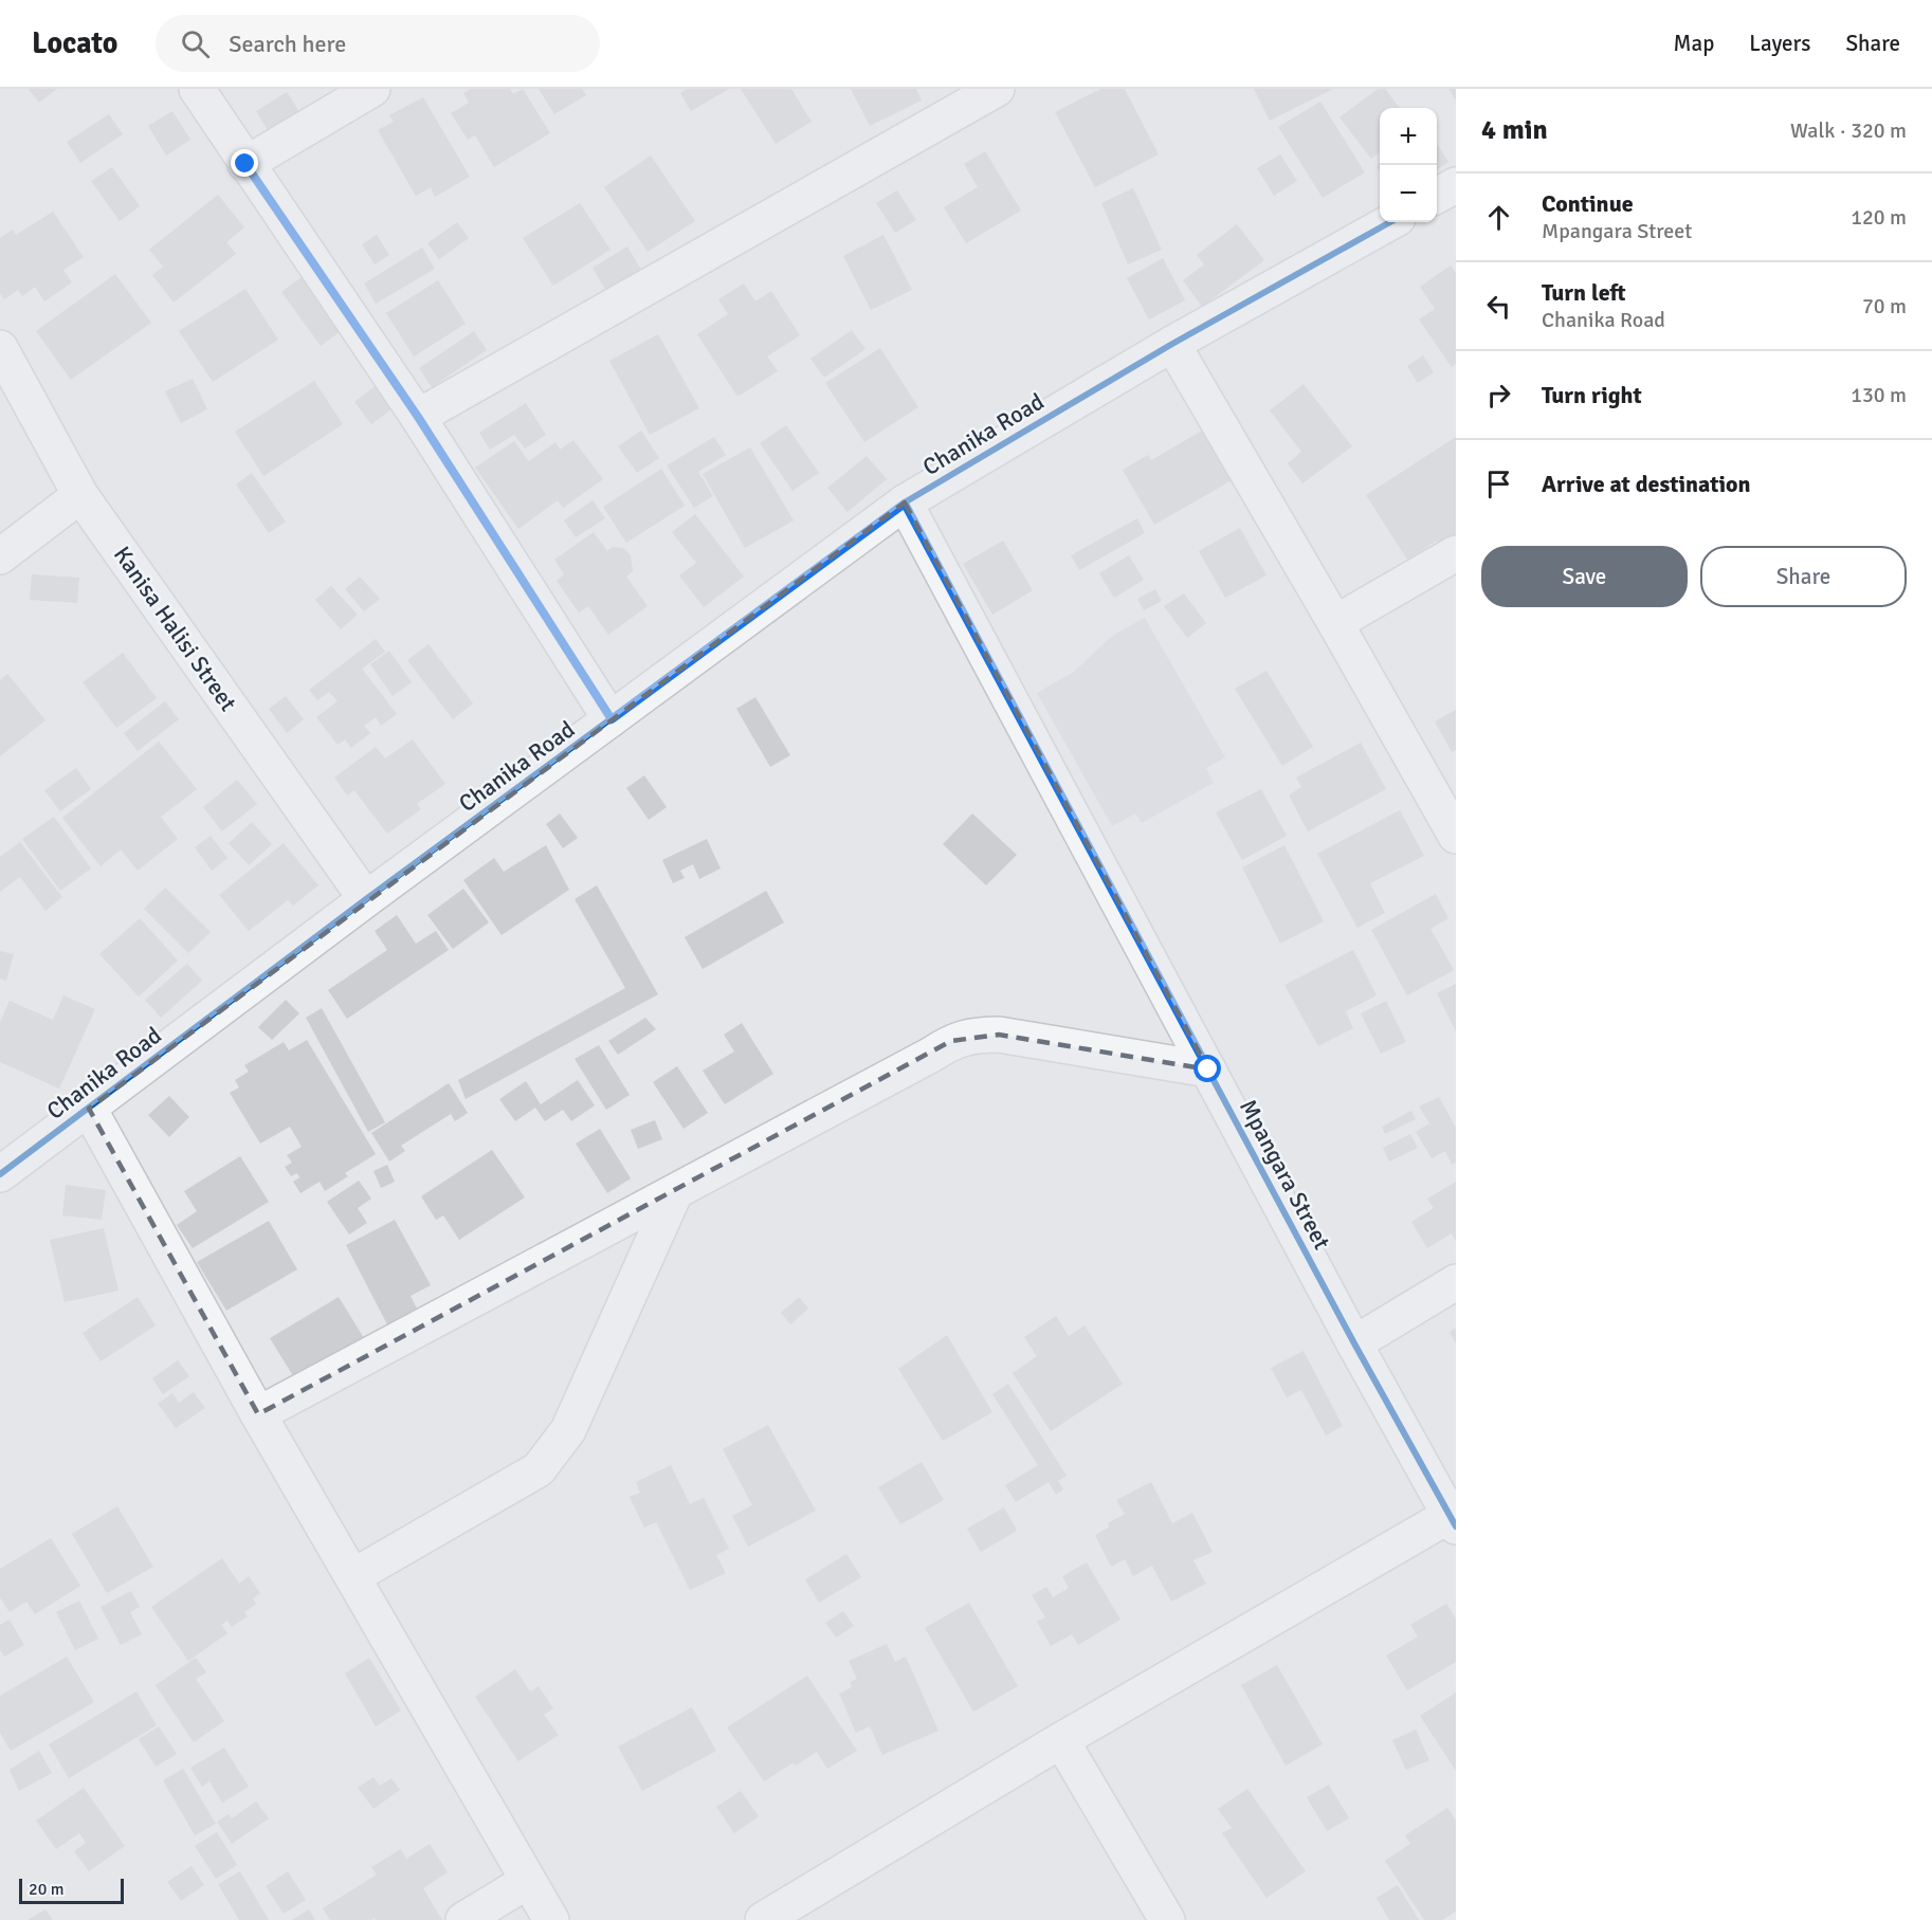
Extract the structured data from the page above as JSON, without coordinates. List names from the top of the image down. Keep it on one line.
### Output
{"streets":{"street":["Chanika Road","Kanisa Halisi Street","Mpangara Street"]},"crossings":[["Chanika Road","Kanisa Halisi Street"],["Chanika Road","Mpangara Street"]],"scale_bar":"20 m","page":{"header":"Locato","search":"Search here","nav":["Map","Layers","Share"],"heading":["4 min","Walk · 320 m"],"map_buttons":["+","−"],"list":[["Continue","Mpangara Street","120 m"],["Turn left","Chanika Road","70 m"],["Turn right","130 m"],"Arrive at destination"],"buttons":["Save","Share"],"scale":"20 m"}}
